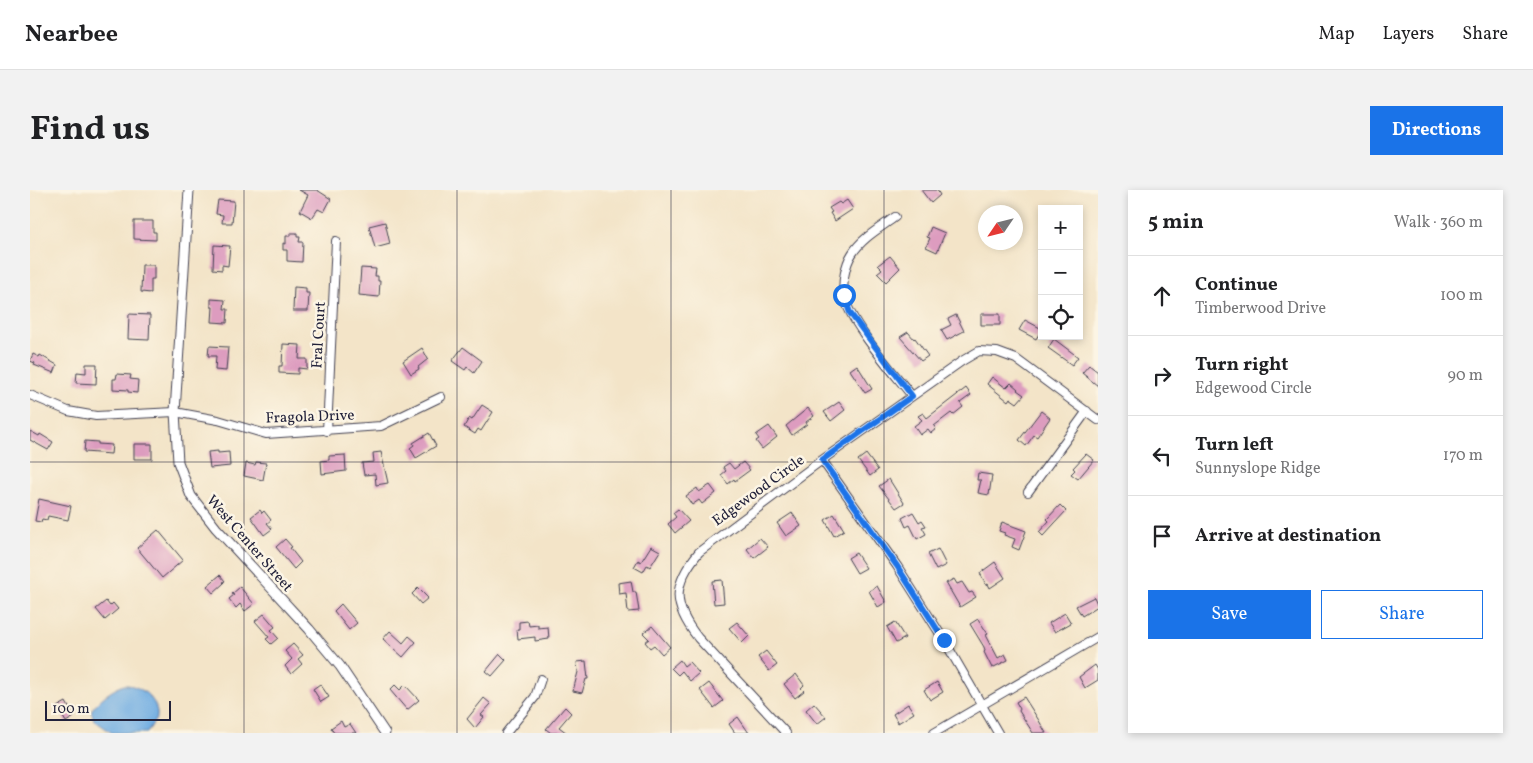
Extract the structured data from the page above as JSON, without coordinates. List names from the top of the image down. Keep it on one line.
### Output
{"streets":{"street":["Fral Court","Fragola Drive","Edgewood Circle","West Center Street"]},"crossings":[["Fral Court","Fragola Drive"],["Fragola Drive","West Center Street"]],"scale_bar":"100 m","north":"bottom left","page":{"header":"Nearbee","nav":["Map","Layers","Share"],"title":"Find us","buttons":["Directions",["Save","Share"]],"heading":["5 min","Walk · 360 m"],"map_buttons":["+","−"],"list":[["Continue","Timberwood Drive","100 m"],["Turn right","Edgewood Circle","90 m"],["Turn left","Sunnyslope Ridge","170 m"],"Arrive at destination"],"scale":"100 m"}}
